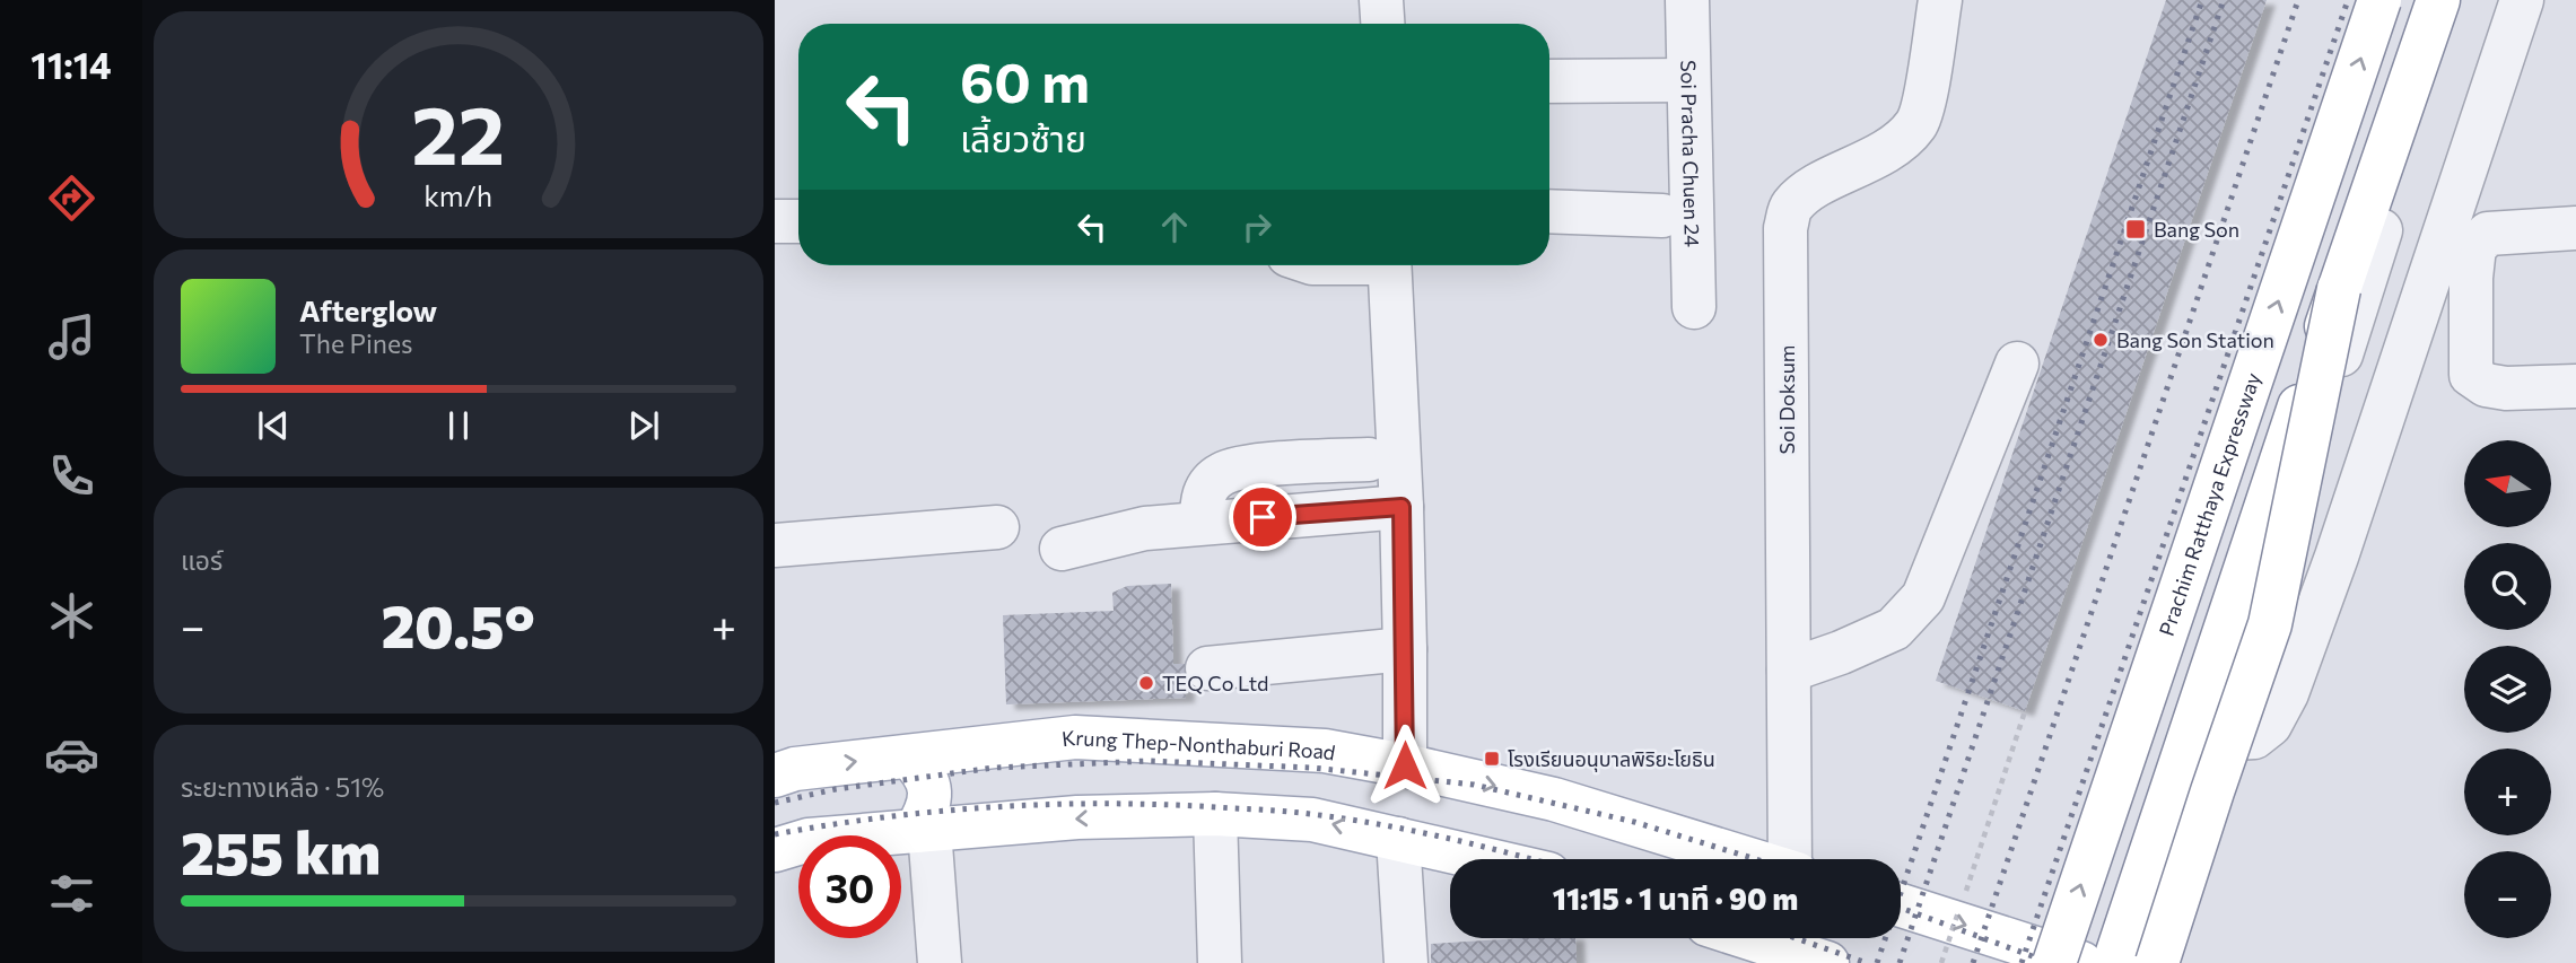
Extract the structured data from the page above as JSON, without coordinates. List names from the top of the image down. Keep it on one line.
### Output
{"streets":{"main road":["Prachim Ratthaya Expressway","Krung Thep-Nonthaburi Road"],"street":["Soi Pracha Chuen 24","Soi Doksum"]},"places":{"transit":["Bang Son","โรงเรียนอนุบาลพิริยะโยธิน"],"other":["Bang Son Station","TEQ Co Ltd"]},"north":"left","page":{"tabs":"11:14","turn":["60 m","เลี้ยวซ้าย"],"song":["Afterglow","The Pines"],"map_buttons":["+","−"],"tile":["แอร์",["ระยะทางเหลือ · 51%","255 km"]],"heat":["−","20.5°","+"],"limit":"30","trip":"11:15 · 1 นาที · 90 m","gauge":["22","km/h"]}}
